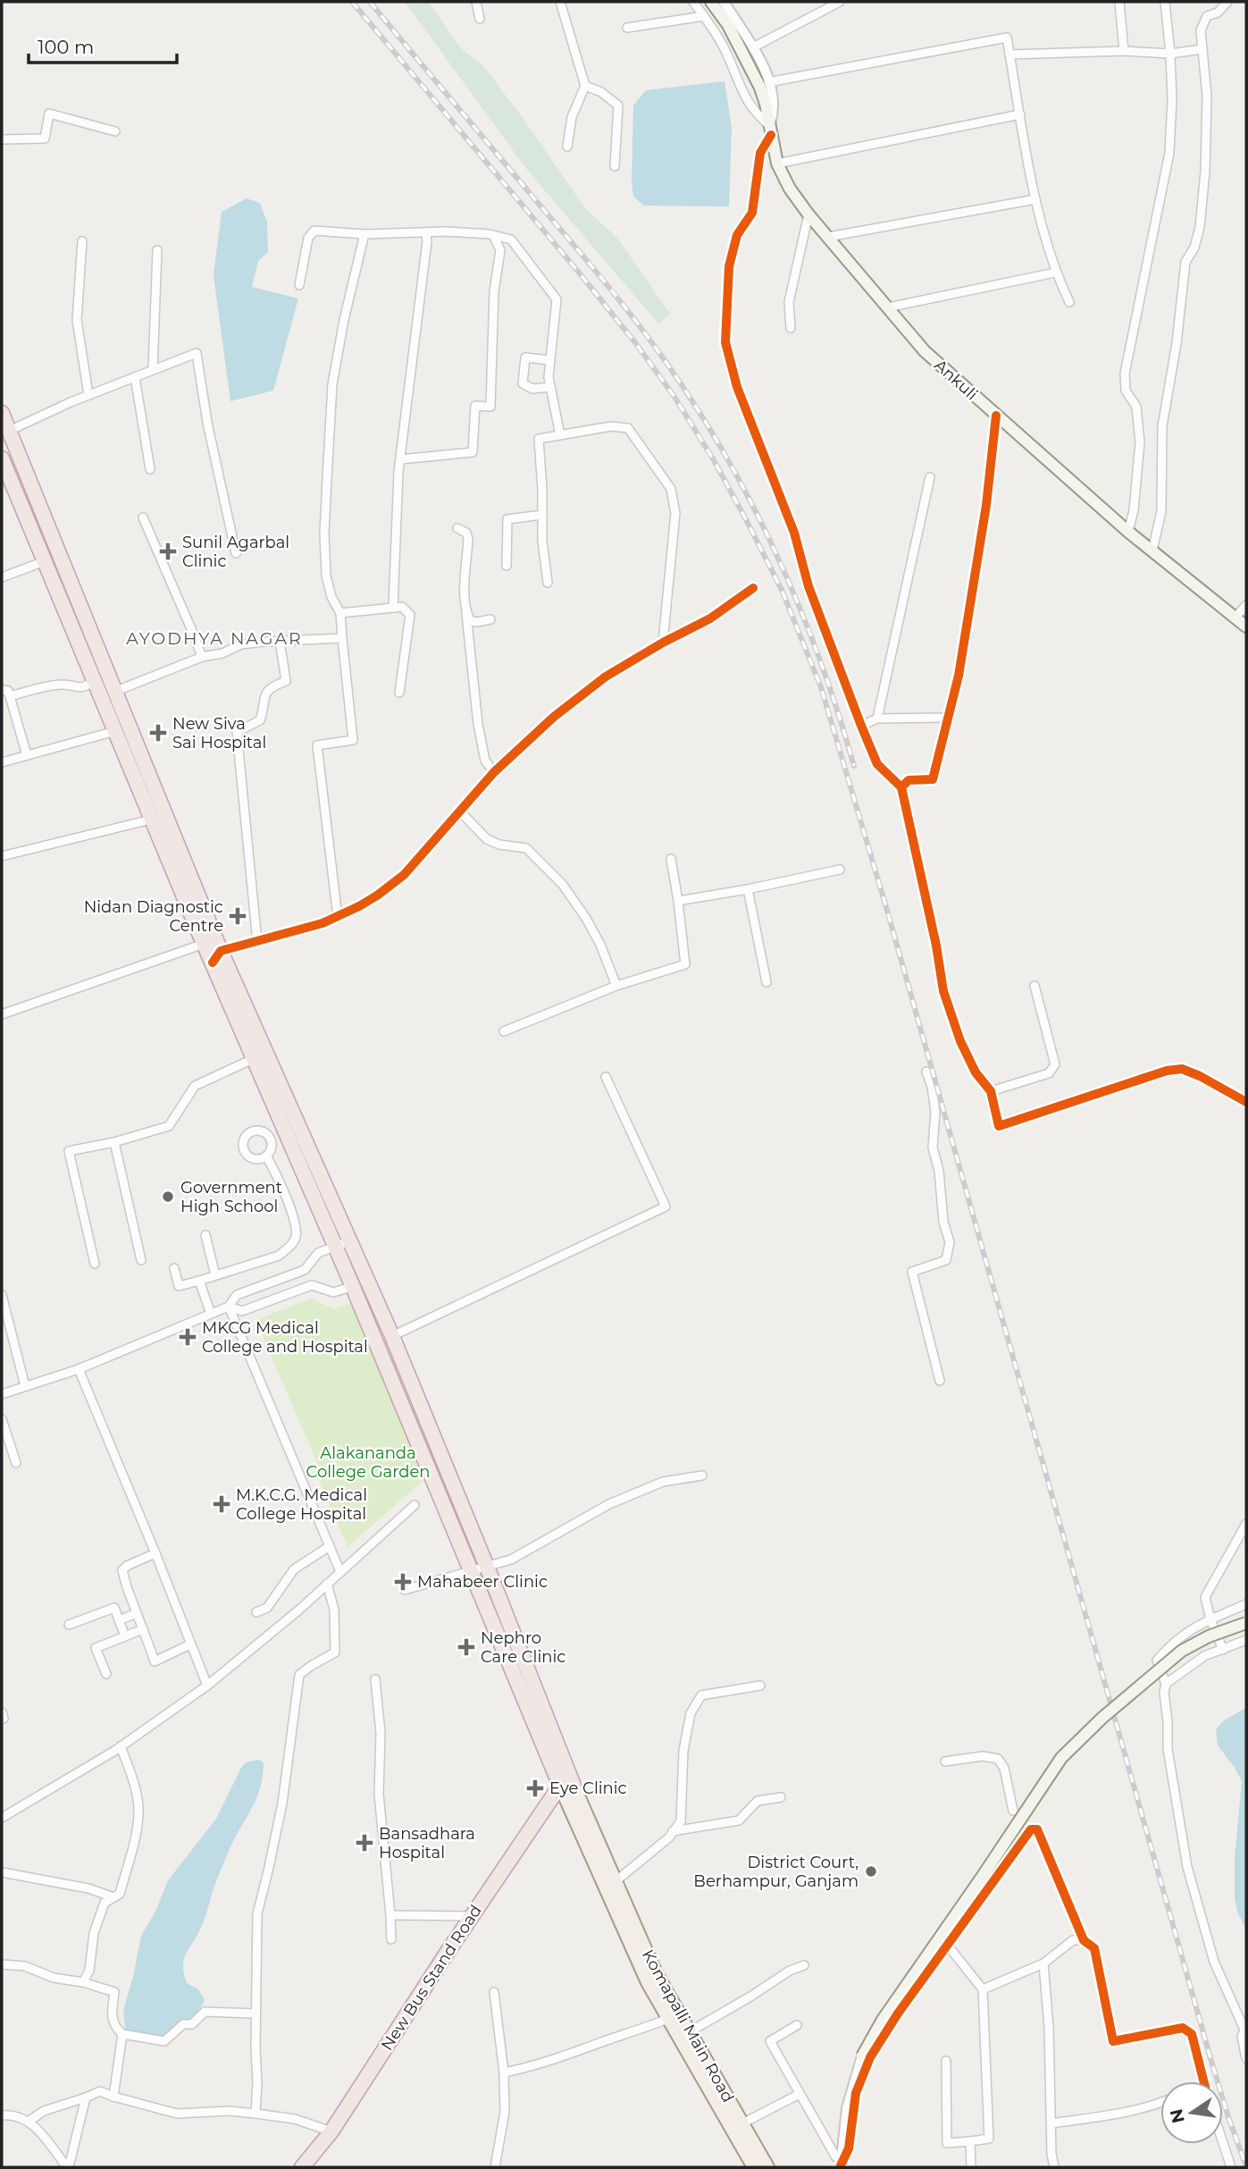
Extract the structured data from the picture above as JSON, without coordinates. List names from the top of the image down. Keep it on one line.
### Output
{"streets":{"highway":["New Bus Stand Road"],"main road":["Ankuli","Komapalli Main Road"]},"districts":["AYODHYA NAGAR"],"parks":["Alakananda College Garden"],"places":{"health":["Sunil Agarbal Clinic","New Siva Sai Hospital","Nidan Diagnostic Centre","MKCG Medical College and Hospital","M.K.C.G. Medical College Hospital","Mahabeer Clinic","Nephro Care Clinic","Eye Clinic","Bansadhara Hospital"],"other":["Government High School","District Court, Berhampur, Ganjam"]},"scale_bar":"100 m","north":"left"}
